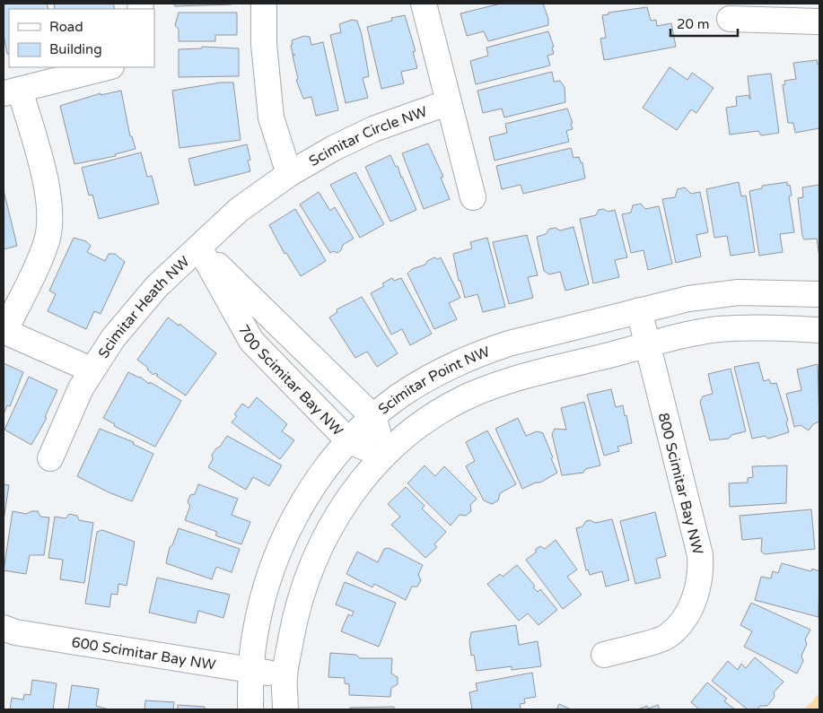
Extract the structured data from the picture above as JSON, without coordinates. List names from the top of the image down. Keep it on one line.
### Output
{"streets":{"street":["Scimitar Circle NW","Scimitar Heath NW","700 Scimitar Bay NW","Scimitar Point NW","800 Scimitar Bay NW","600 Scimitar Bay NW"]},"crossings":[["Scimitar Circle NW","Scimitar Heath NW"],["Scimitar Circle NW","700 Scimitar Bay NW"],["Scimitar Heath NW","700 Scimitar Bay NW"],["700 Scimitar Bay NW","Scimitar Point NW"],["Scimitar Point NW","800 Scimitar Bay NW"],["Scimitar Point NW","600 Scimitar Bay NW"]],"legend":["Road","Building"],"scale_bar":"20 m"}
